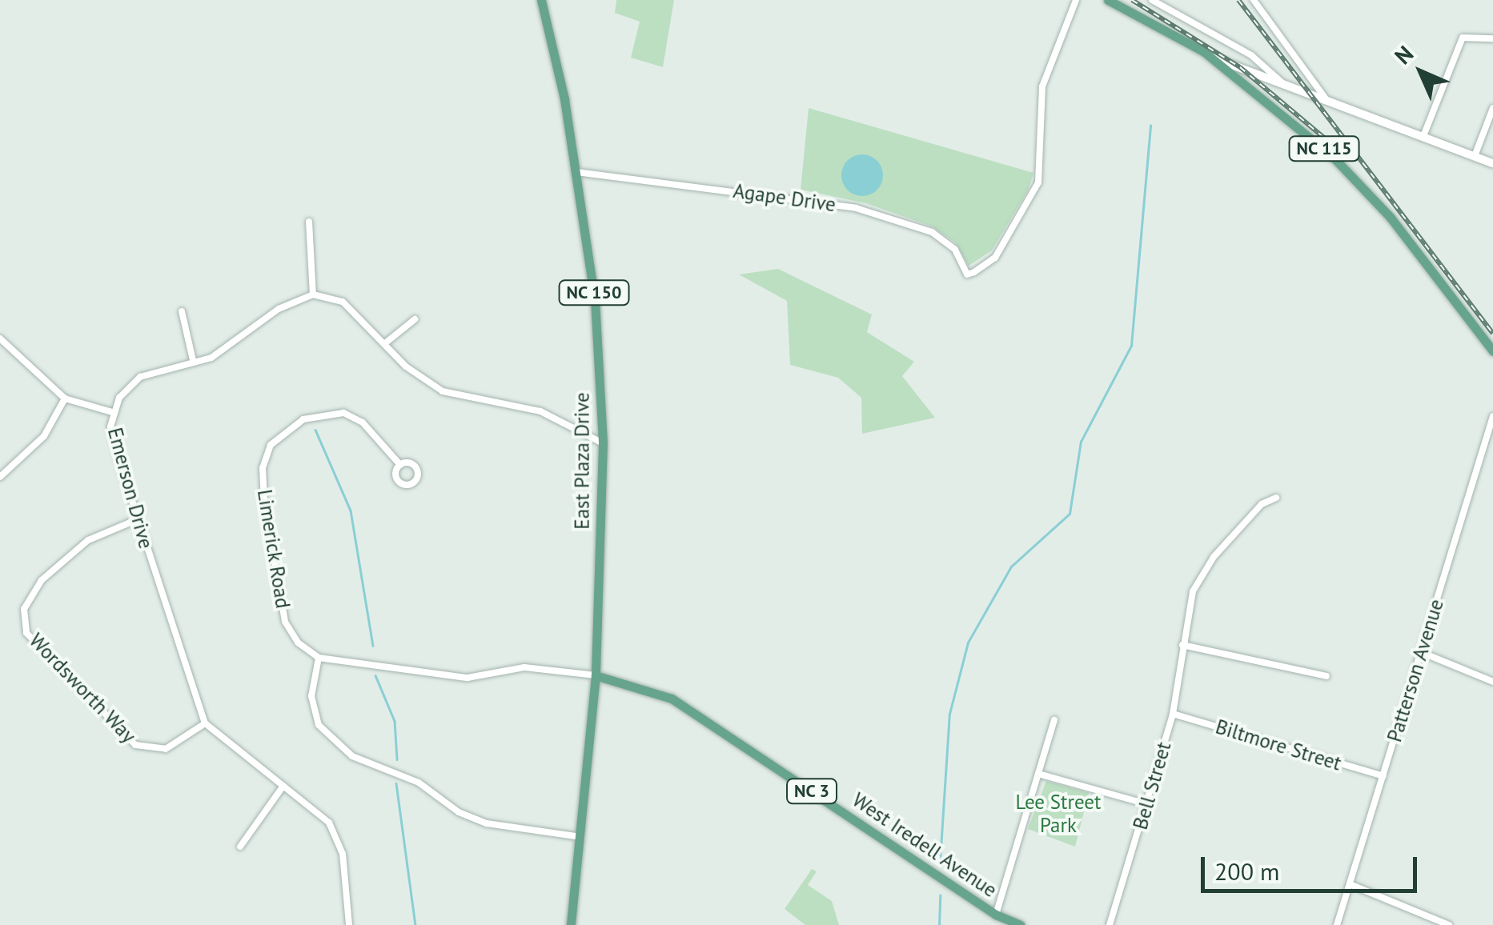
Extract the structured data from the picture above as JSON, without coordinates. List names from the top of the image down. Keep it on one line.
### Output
{"streets":{"main road":["NC 115","NC 150","East Plaza Drive","NC 3","West Iredell Avenue"],"street":["Agape Drive","Emerson Drive","Limerick Road","Patterson Avenue","Wordsworth Way","Biltmore Street","Bell Street"]},"crossings":[["Agape Drive","East Plaza Drive"],["East Plaza Drive","West Iredell Avenue"],["Emerson Drive","Wordsworth Way"],["Limerick Road","West Iredell Avenue"],["Patterson Avenue","Biltmore Street"],["Biltmore Street","Bell Street"]],"parks":["Lee Street Park"],"scale_bar":"200 m","north":"top left"}
